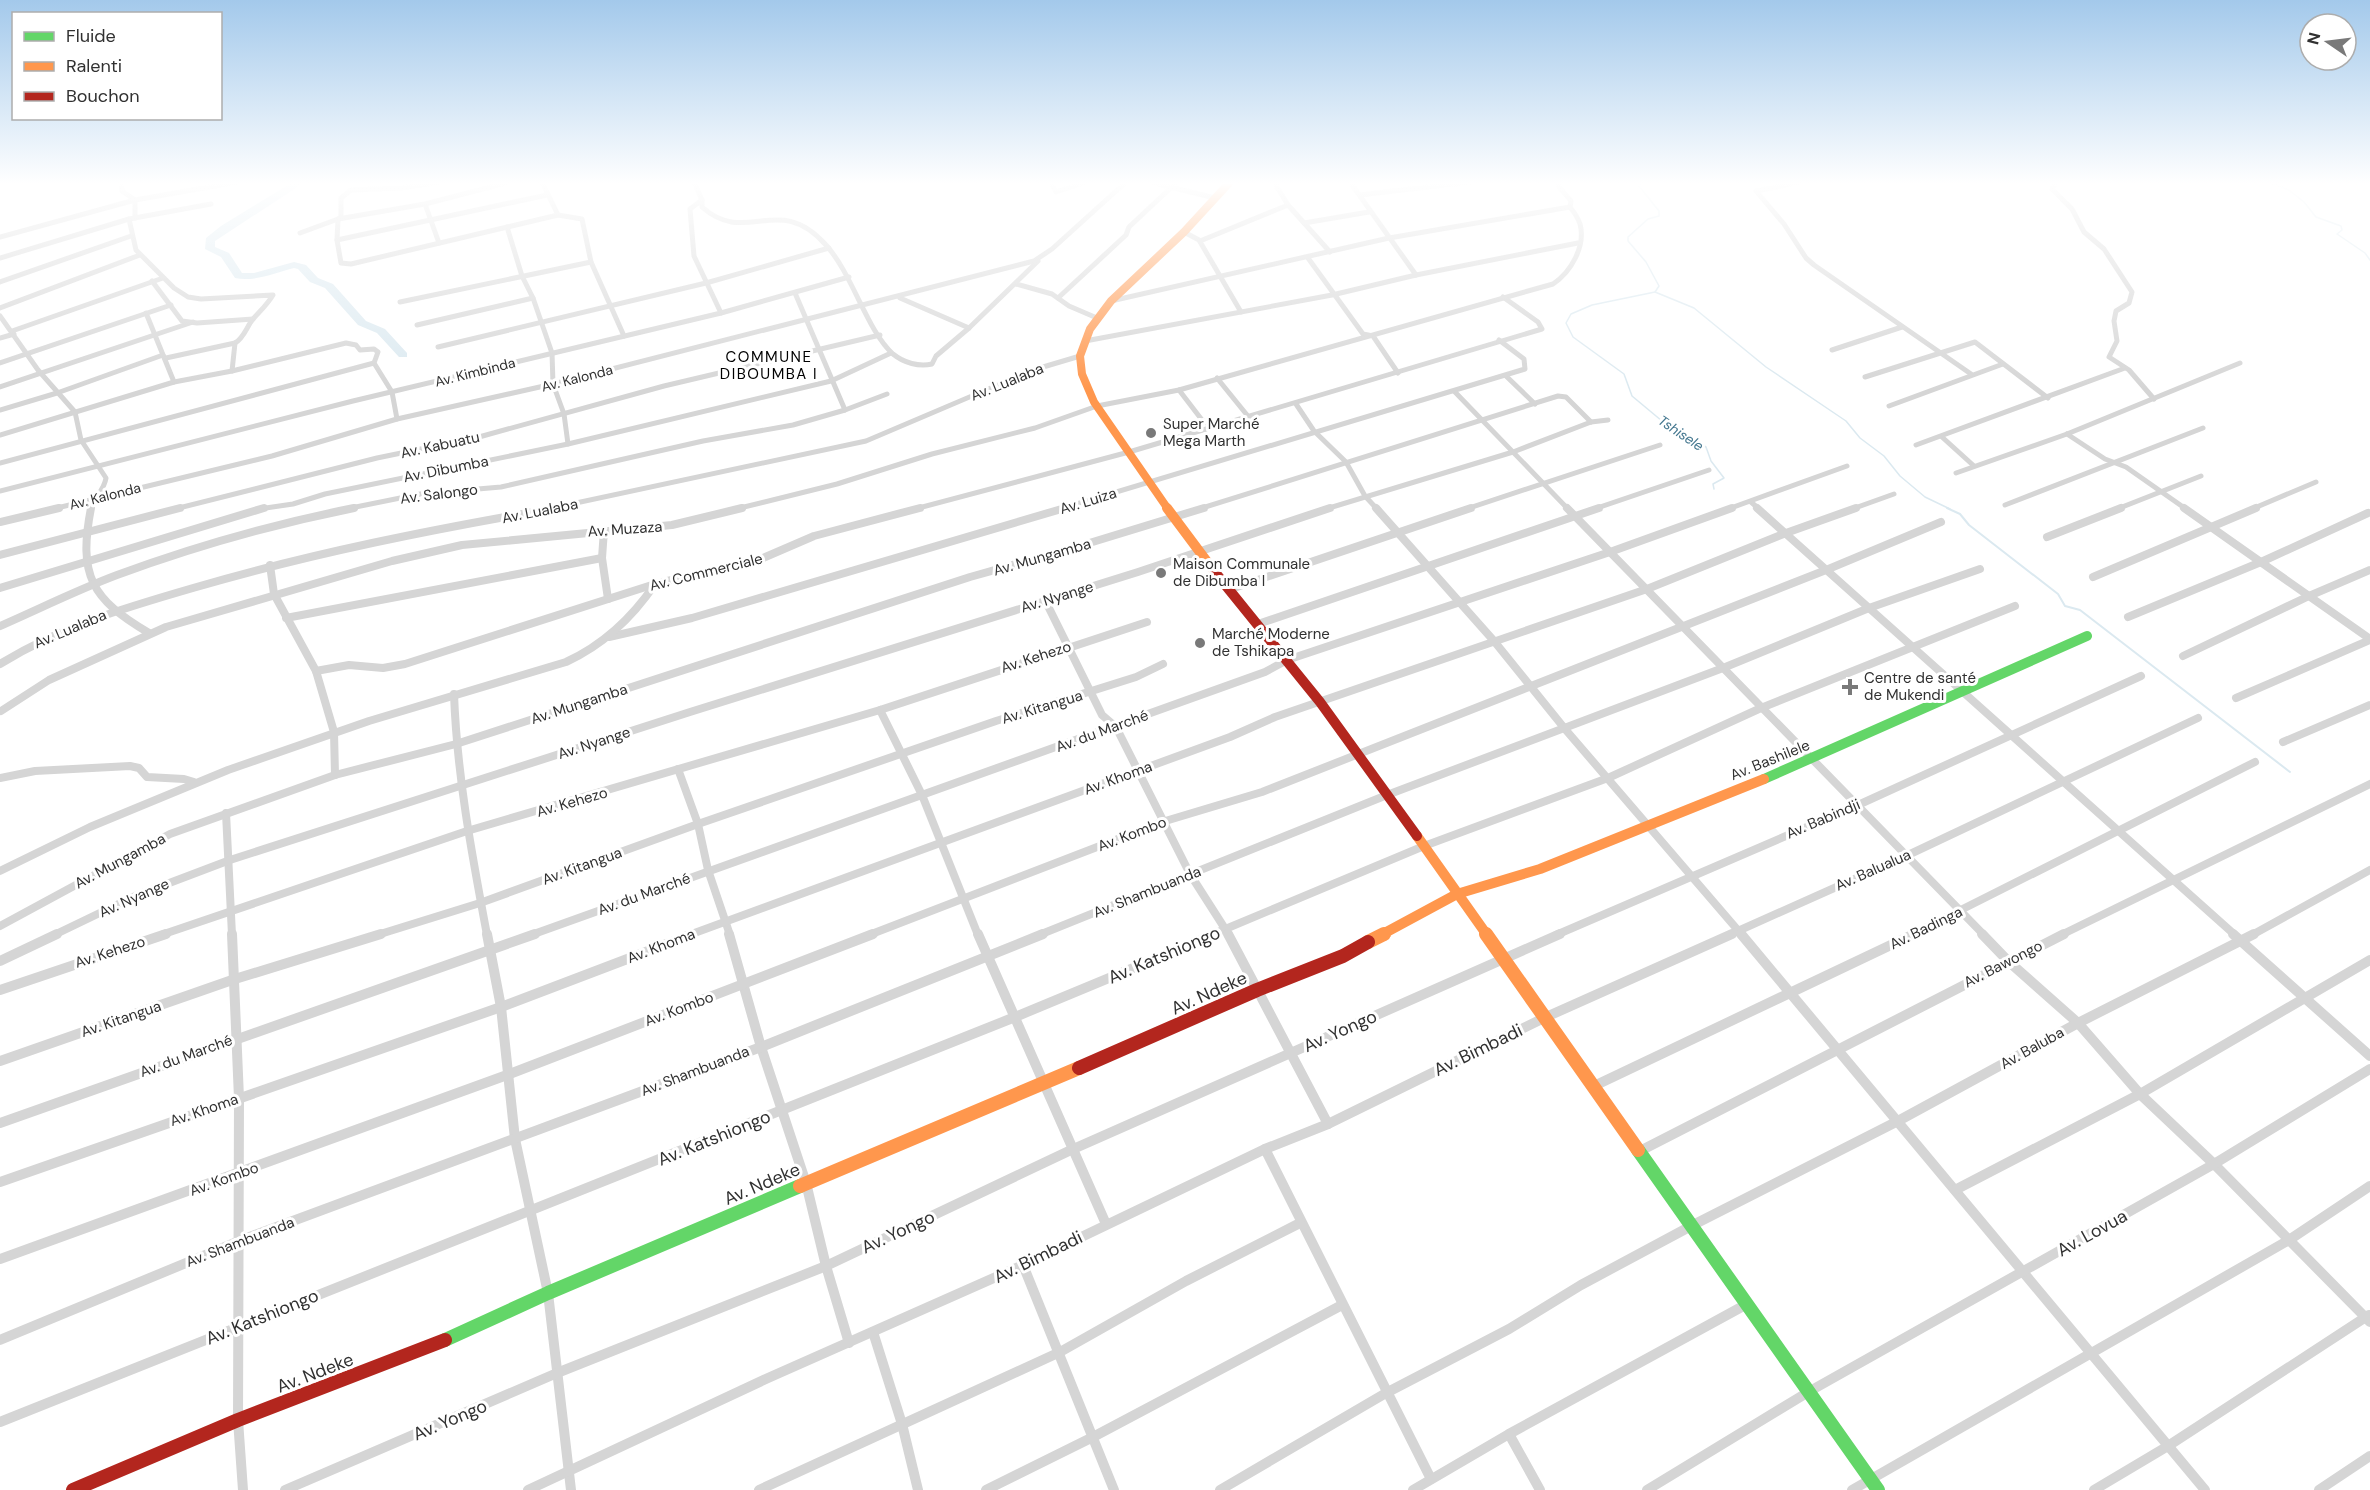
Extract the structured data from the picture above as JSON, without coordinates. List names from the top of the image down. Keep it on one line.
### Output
{"streets":{"main road":["Av. Bashilele","Av. Ndeke"],"street":["Av. Kimbinda","Av. Kalonda","Av. Lualaba","Av. Kabuatu","Av. Dibumba","Av. Salongo","Av. Luiza","Av. Muzaza","Av. Mungamba","Av. Commerciale","Av. Nyange","Av. Kehezo","Av. Kitangua","Av. du Marché","Av. Khoma","Av. Babindji","Av. Kombo","Av. Balualua","Av. Shambuanda","Av. Badinga","Av. Katshiongo","Av. Bawongo","Av. Yongo","Av. Baluba","Av. Bimbadi","Av. Lovua"]},"crossings":[["Av. Luiza","Av. Commerciale"],["Av. Muzaza","Av. Commerciale"],["Av. Mungamba","Av. Nyange"],["Av. Bashilele","Av. Ndeke"],["Av. Babindji","Av. Yongo"],["Av. Balualua","Av. Bimbadi"]],"districts":["COMMUNE DIBOUMBA I"],"water":["Tshisele"],"places":{"other":["Super Marché Mega Marth","Maison Communale de Dibumba I","Marché Moderne de Tshikapa"],"health":["Centre de santé de Mukendi"]},"legend":["Fluide","Ralenti","Bouchon"],"north":"left"}
